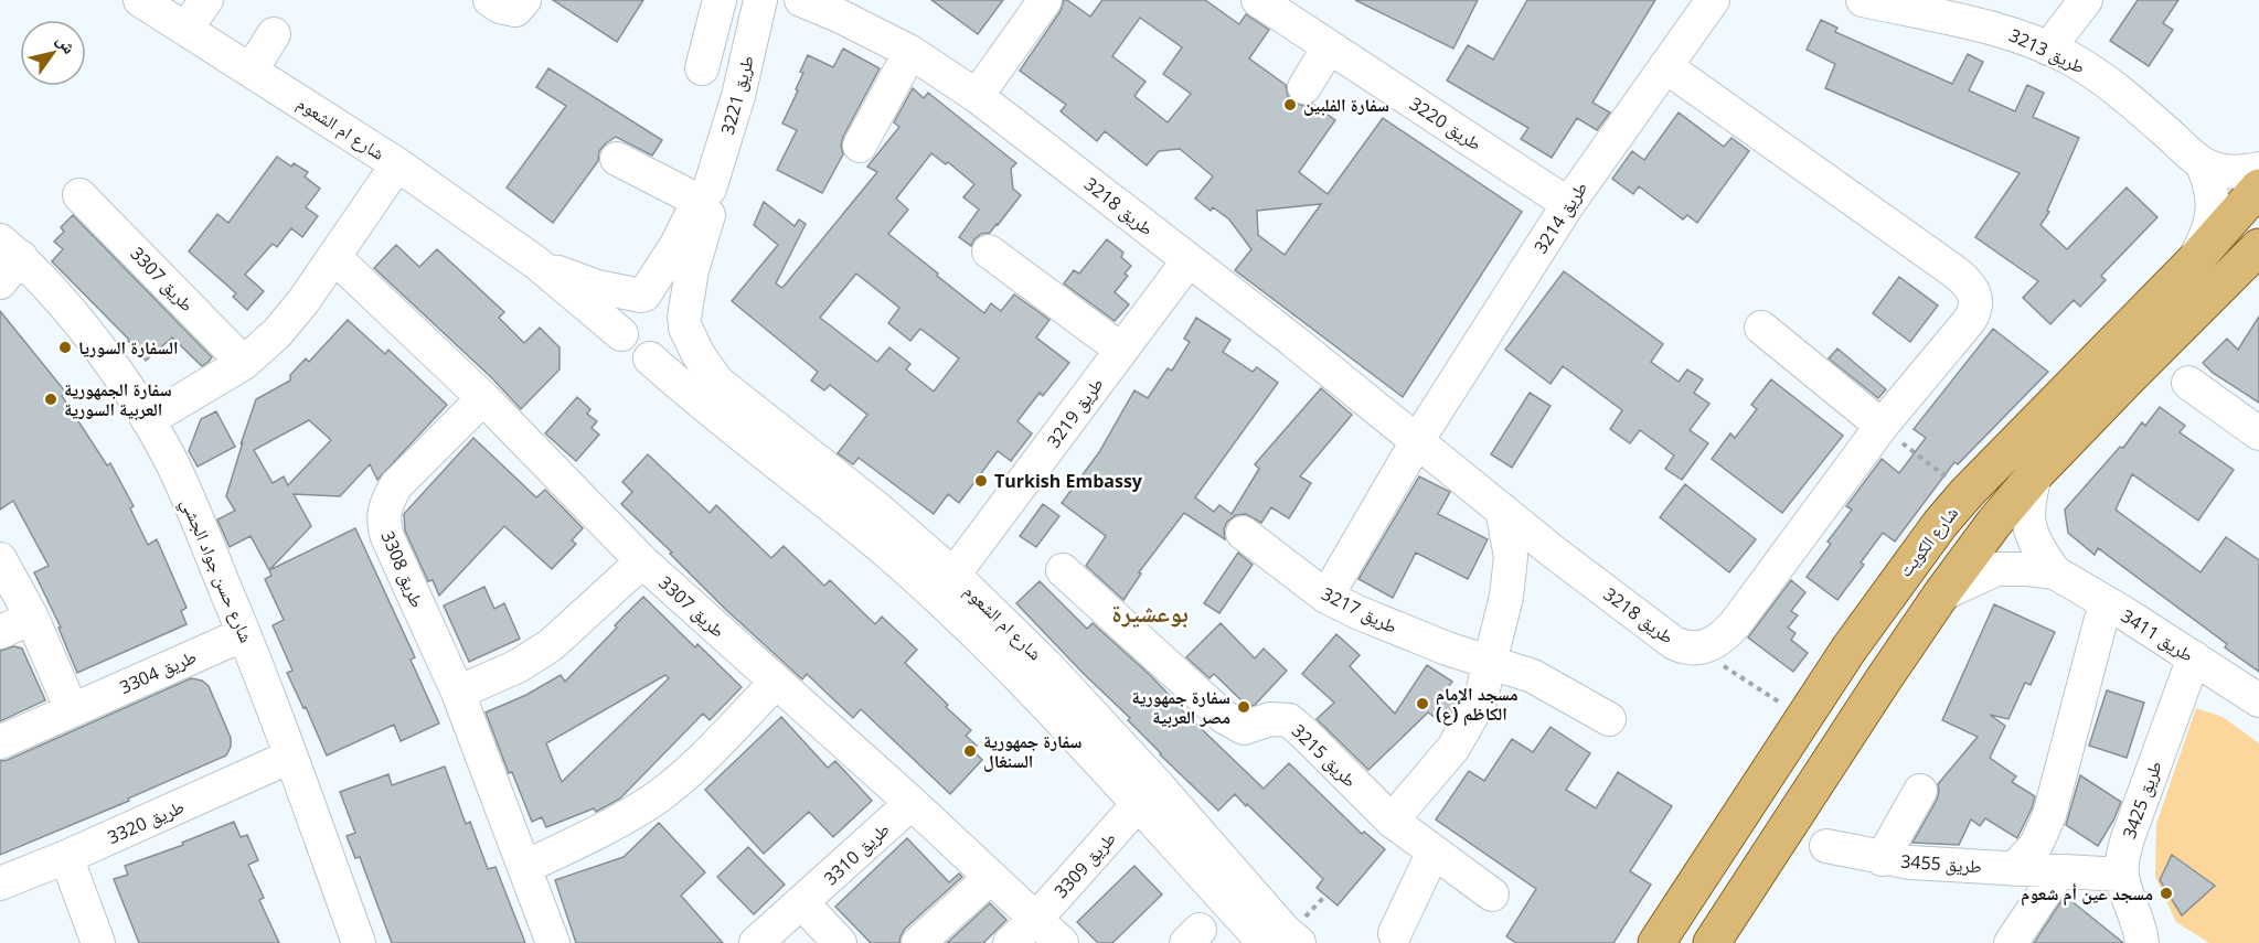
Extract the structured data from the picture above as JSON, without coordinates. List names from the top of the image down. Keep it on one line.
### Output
{"streets":{"main road":["شارع الكويت"],"street":["طريق 3213","طريق 3221","طريق 3220","شارع ام الشعوم","طريق 3218","طريق 3214","طريق 3307","طريق 3219","طريق 3308","شارع حسن جواد الجشي","طريق 3217","طريق 3411","طريق 3304","طريق 3215","طريق 3425","طريق 3320","طريق 3310","طريق 3455","طريق 3309"]},"crossings":[["طريق 3213","شارع الكويت"],["طريق 3221","شارع ام الشعوم"],["طريق 3220","طريق 3214"],["شارع ام الشعوم","طريق 3219"],["شارع ام الشعوم","طريق 3309"],["طريق 3218","طريق 3214"],["طريق 3218","طريق 3219"],["طريق 3307","طريق 3308"],["طريق 3307","طريق 3310"],["طريق 3307","طريق 3309"],["شارع حسن جواد الجشي","طريق 3304"],["شارع حسن جواد الجشي","طريق 3320"],["طريق 3411","طريق 3425"],["طريق 3425","طريق 3455"]],"districts":["بوعشيرة"],"places":["سفارة الفلبين","السفارة السوريا","سفارة الجمهورية العربية السورية","Turkish Embassy","مسجد الإمام الكاظم (ع)","سفارة جمهورية مصر العربية","سفارة جمهورية السنغال","مسجد عين أم شعوم"],"north":"top right"}
